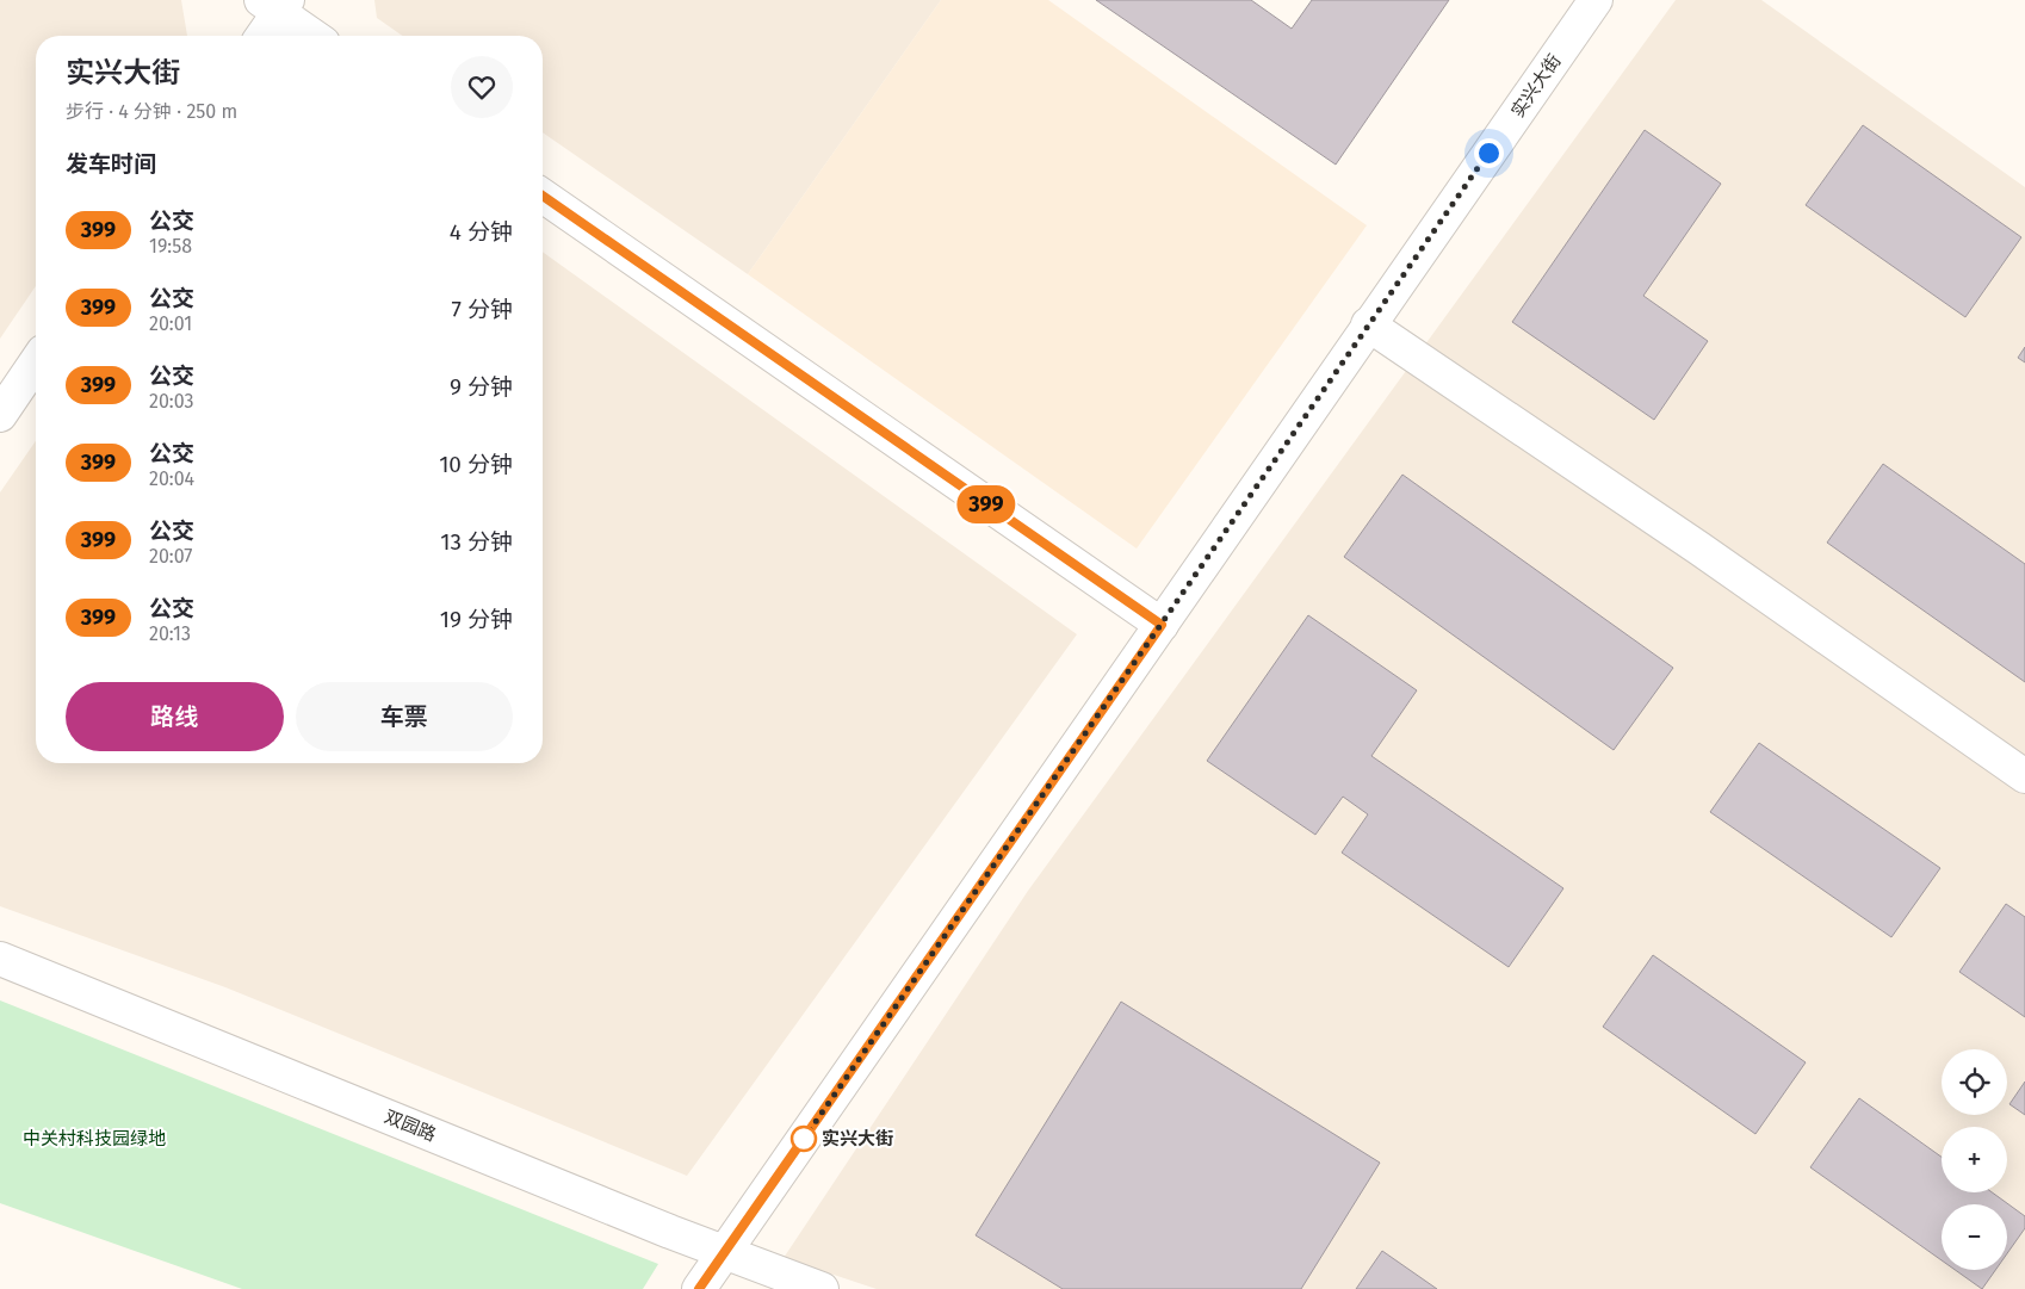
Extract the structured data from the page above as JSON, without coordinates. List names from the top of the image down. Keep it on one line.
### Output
{"streets":{"street":["实兴大街","双园路"]},"crossings":[["实兴大街","双园路"]],"parks":["中关村科技园绿地"],"places":["实兴大街"],"lines":["bus line 399"],"page":{"on_map":"399","heading":[["实兴大街","步行 · 4 分钟 · 250 m"],"发车时间"],"list":[{"mark":"399","name":"公交","note":"19:58","value":"4 分钟"},{"mark":"399","name":"公交","note":"20:01","value":"7 分钟"},{"mark":"399","name":"公交","note":"20:03","value":"9 分钟"},{"mark":"399","name":"公交","note":"20:04","value":"10 分钟"},{"mark":"399","name":"公交","note":"20:07","value":"13 分钟"},{"mark":"399","name":"公交","note":"20:13","value":"19 分钟"}],"buttons":["路线","车票"],"map_buttons":["+","−"]}}
